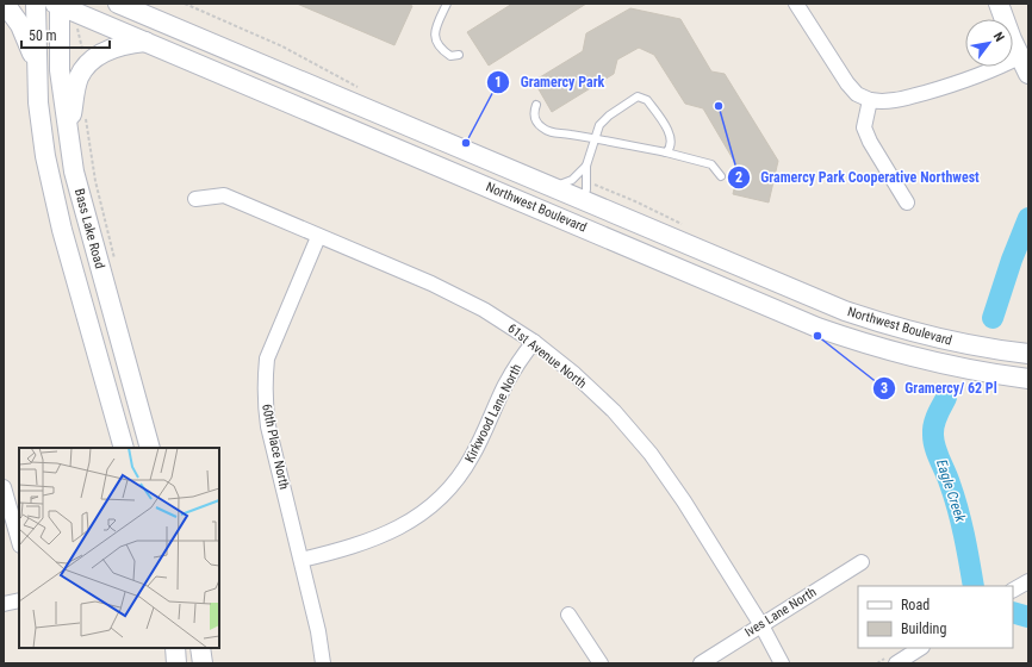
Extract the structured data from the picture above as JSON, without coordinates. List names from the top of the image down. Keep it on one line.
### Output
{"streets":{"main road":["Northwest Boulevard","Bass Lake Road"],"street":["61st Avenue North","Kirkwood Lane North","60th Place North","Ives Lane North"]},"crossings":[["Northwest Boulevard","Bass Lake Road"],["61st Avenue North","Kirkwood Lane North"],["61st Avenue North","60th Place North"],["61st Avenue North","Ives Lane North"],["Kirkwood Lane North","60th Place North"]],"water":["Eagle Creek"],"places":["Gramercy Park Cooperative Northwest","Gramercy Park","Gramercy/ 62 Pl"],"legend":["Road","Building"],"scale_bar":"50 m","north":"top right"}
